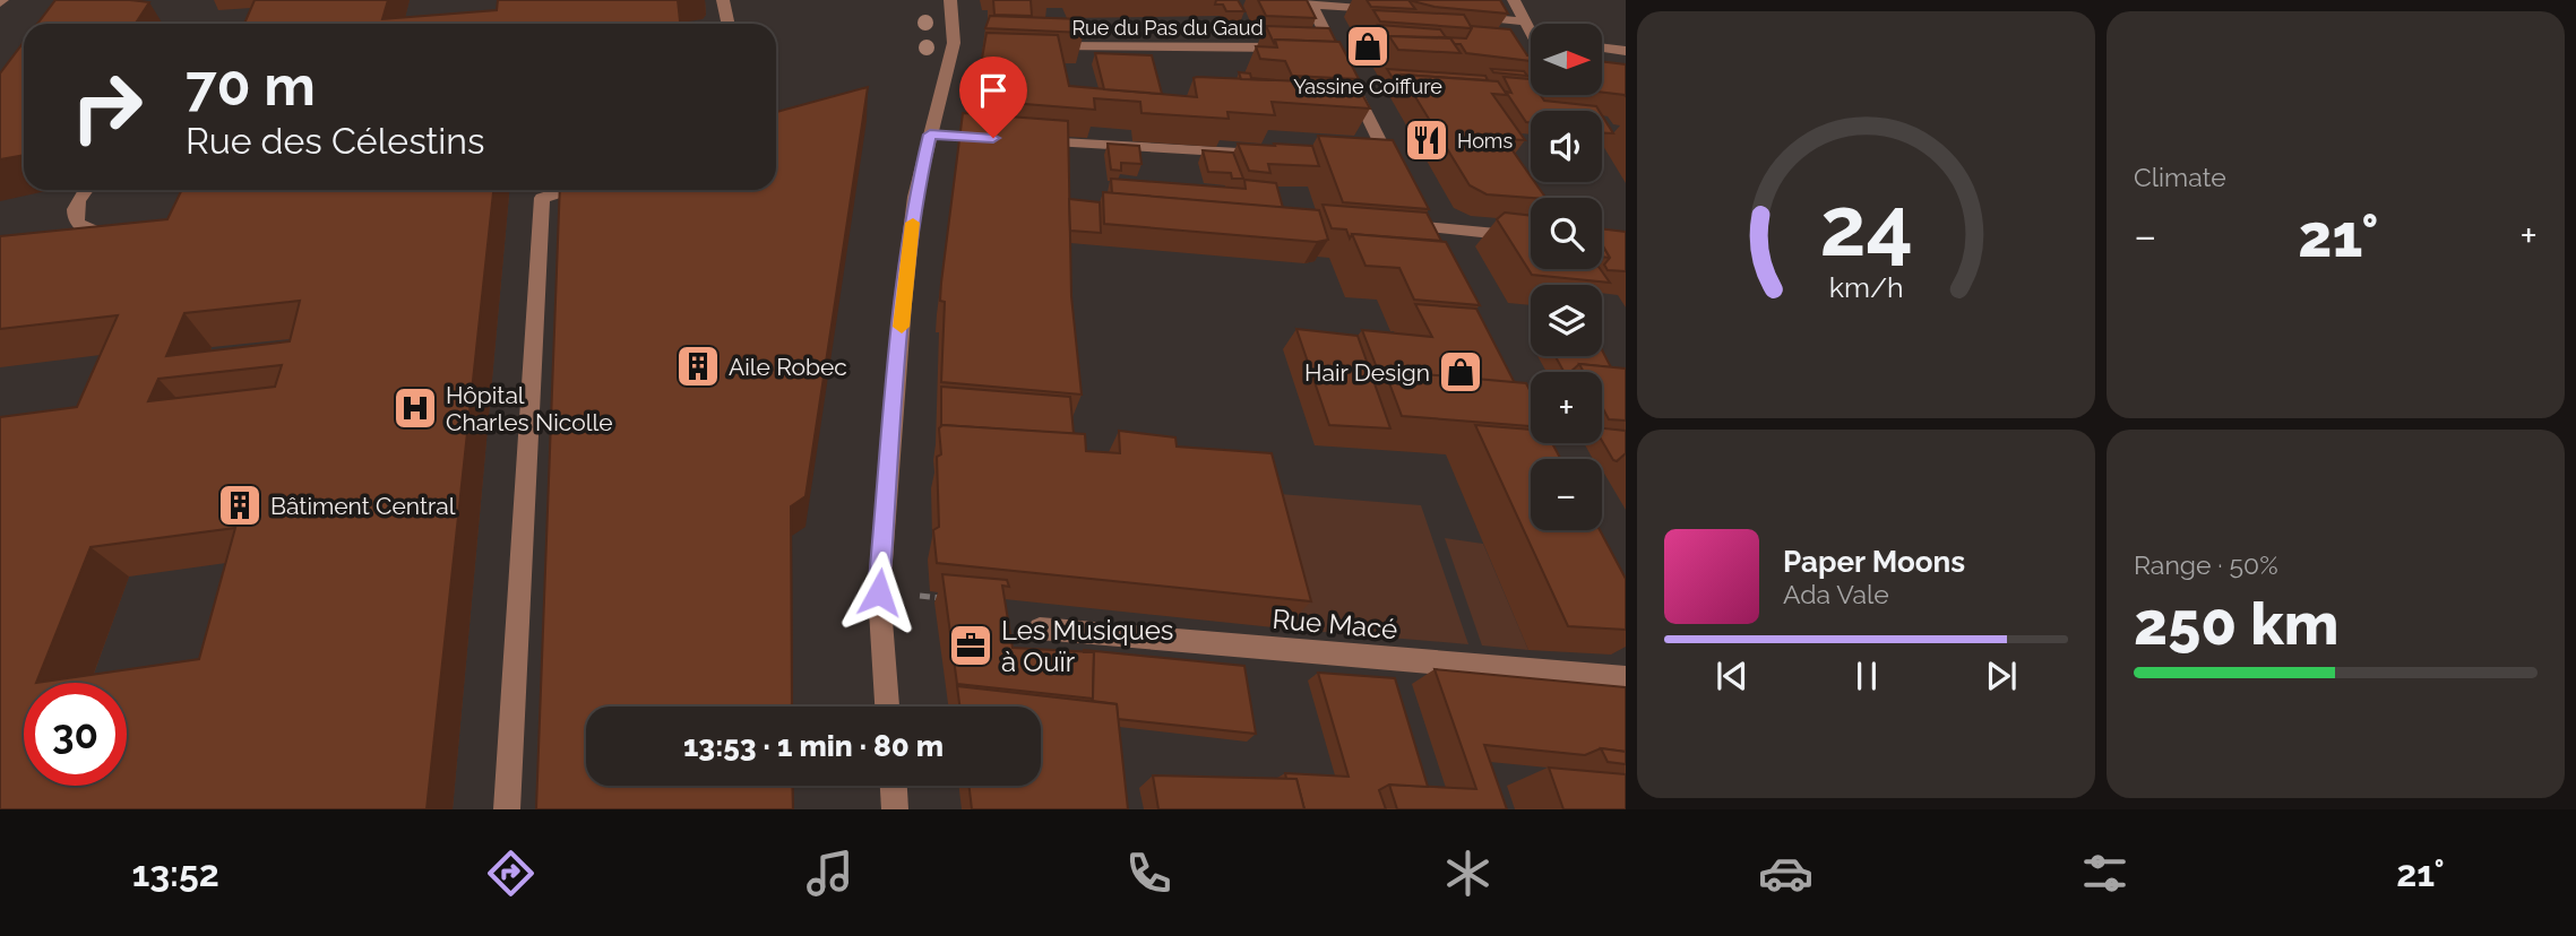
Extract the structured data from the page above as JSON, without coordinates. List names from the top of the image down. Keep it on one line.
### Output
{"streets":{"street":["Rue du Pas du Gaud","Rue Macé"]},"places":{"shop":["Yassine Coiffure","Hair Design"],"restaurant":["Homs"],"building":["Aile Robec","Bâtiment Central"],"hospital":["Hôpital Charles Nicolle"],"office":["Les Musiques à Ouïr"]},"north":"right","page":{"tile":["Climate",["Range · 50%","250 km"]],"map_buttons":["+","−"],"turn":["70 m","Rue des Célestins"],"heat":["−","21°","+"],"song":["Paper Moons","Ada Vale"],"limit":"30","trip":"13:53 · 1 min · 80 m","tabs":["13:52","21°"],"gauge":["24","km/h"]}}
